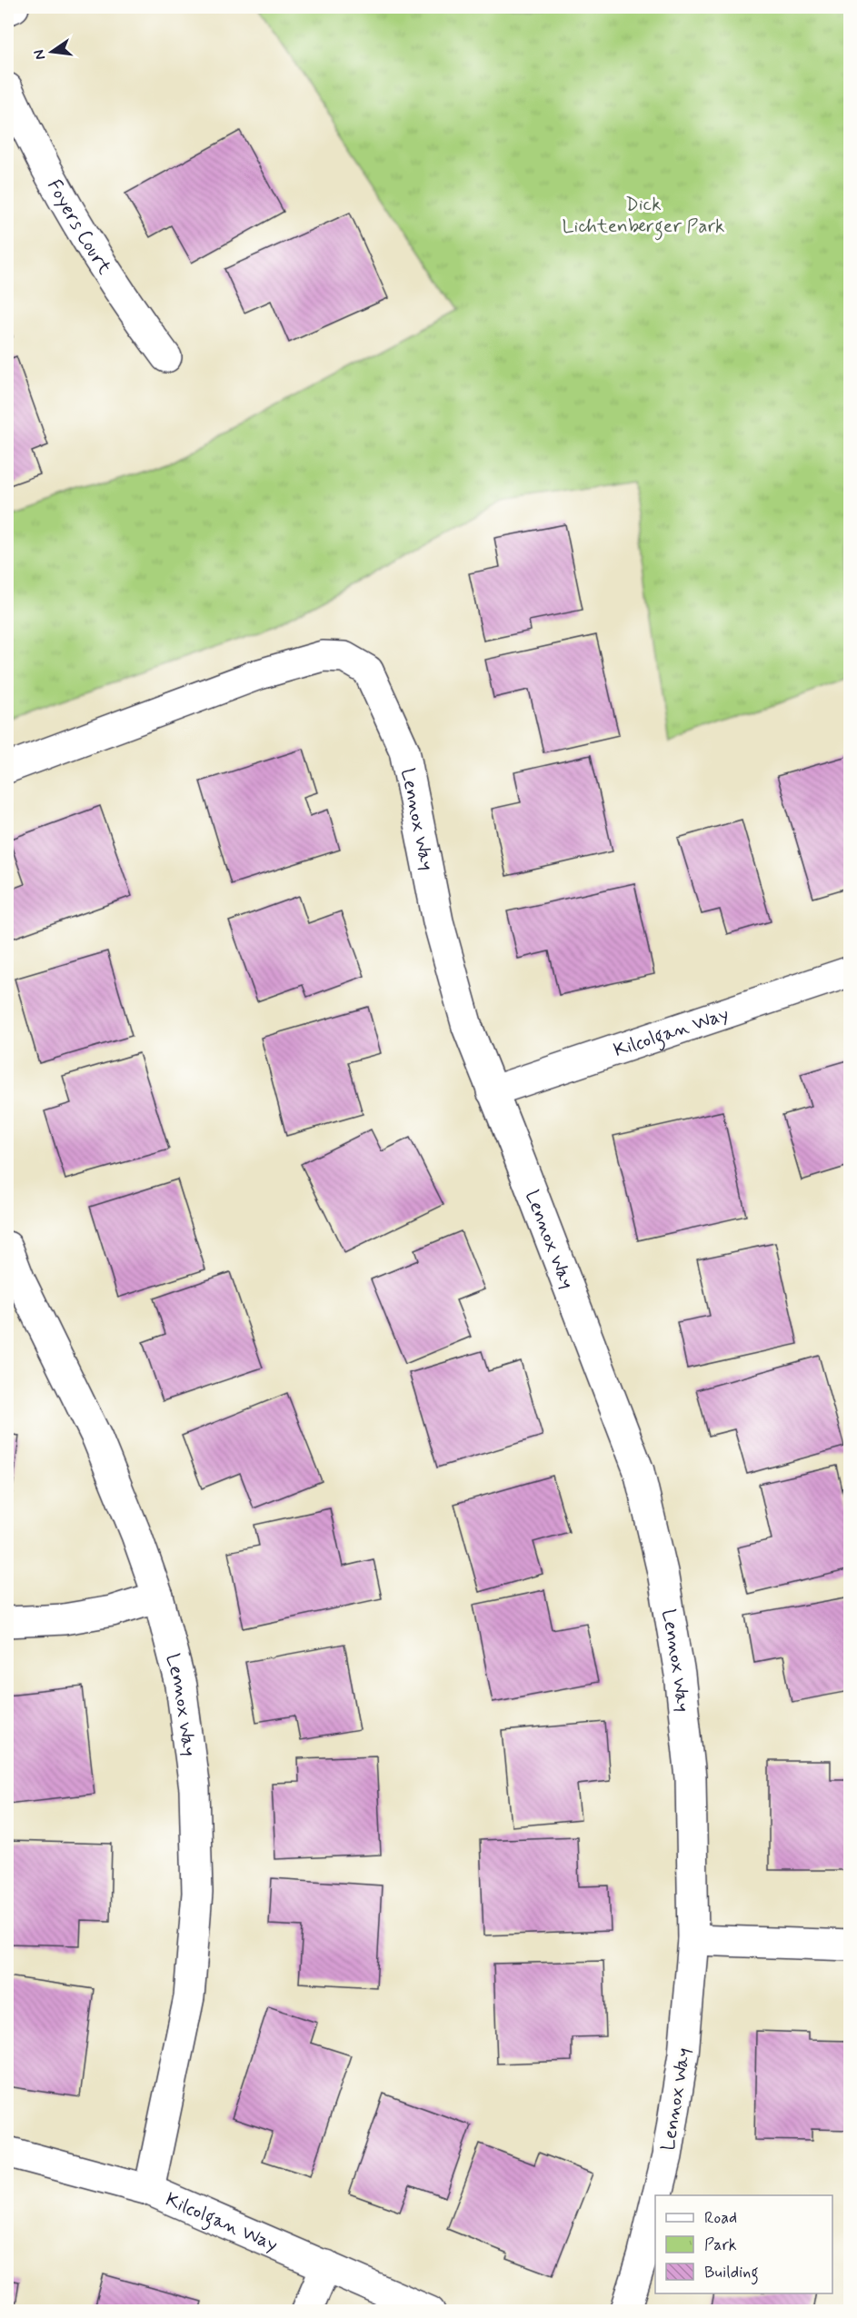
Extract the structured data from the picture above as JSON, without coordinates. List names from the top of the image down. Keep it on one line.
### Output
{"streets":{"street":["Foyers Court","Lennox Way","Kilcolgan Way"]},"crossings":[["Lennox Way","Kilcolgan Way"]],"parks":["Dick Lichtenberger Park"],"legend":["Road","Park","Building"],"north":"left"}
